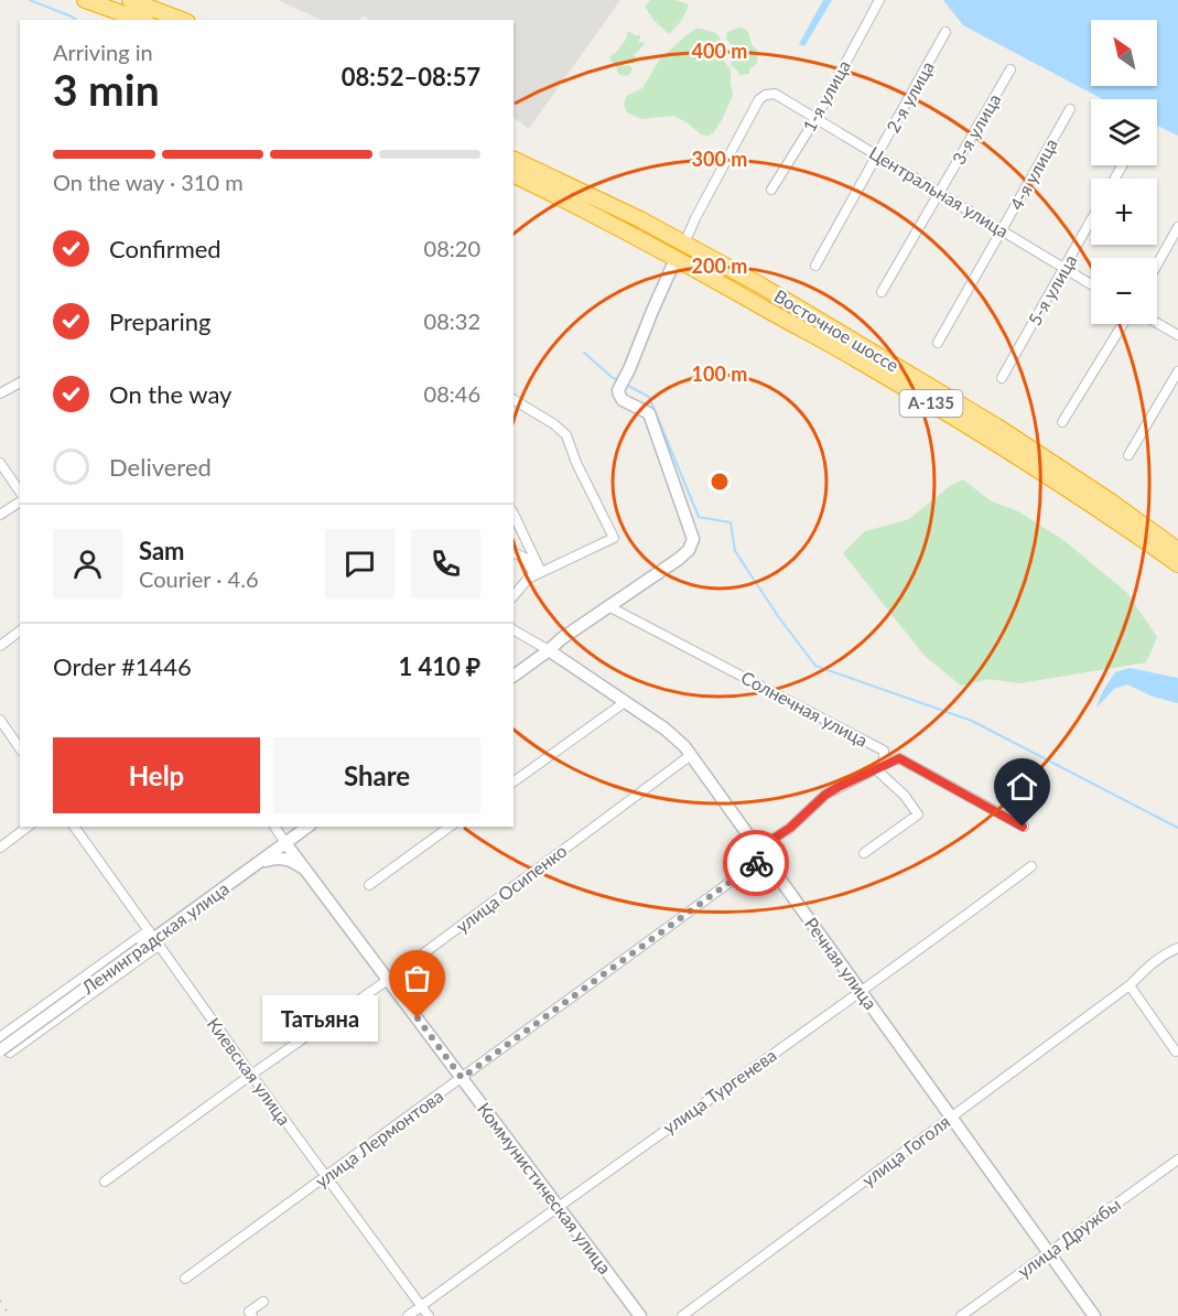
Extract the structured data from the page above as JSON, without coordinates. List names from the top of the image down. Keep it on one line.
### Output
{"streets":{"highway":["Восточное шоссе","А-135"],"street":["1-я улица","2-я улица","3-я улица","4-я улица","Центральная улица","5-я улица","Солнечная улица","улица Осипенко","Ленинградская улица","Речная улица","Киевская улица","улица Тургенева","улица Лермонтова","улица Гоголя","Коммунистическая улица","улица Дружбы"]},"crossings":[["1-я улица","Центральная улица"],["2-я улица","Центральная улица"],["3-я улица","Центральная улица"],["4-я улица","Центральная улица"],["Центральная улица","5-я улица"],["Центральная улица","Восточное шоссе"],["Солнечная улица","улица Лермонтова"],["улица Осипенко","Речная улица"],["улица Осипенко","Киевская улица"],["улица Осипенко","Коммунистическая улица"],["Ленинградская улица","Киевская улица"],["Ленинградская улица","Коммунистическая улица"],["Речная улица","улица Тургенева"],["Речная улица","улица Лермонтова"],["Речная улица","улица Гоголя"],["Речная улица","улица Дружбы"],["Киевская улица","улица Тургенева"],["Киевская улица","улица Лермонтова"],["улица Тургенева","Коммунистическая улица"],["улица Лермонтова","Коммунистическая улица"]],"places":["Татьяна"],"north":"top left","page":{"map_buttons":["+","−"],"heading":["3 min","Arriving in","08:52–08:57"],"panel":["Sam","Courier · 4.6","Order #1446","1 410 ₽"],"bar":"On the way · 310 m","list":[["Confirmed","08:20"],["Preparing","08:32"],["On the way","08:46"],"Delivered"],"buttons":["Help","Share"],"bubble":"Татьяна"},"rings":["400 m","300 m","200 m","100 m"]}
